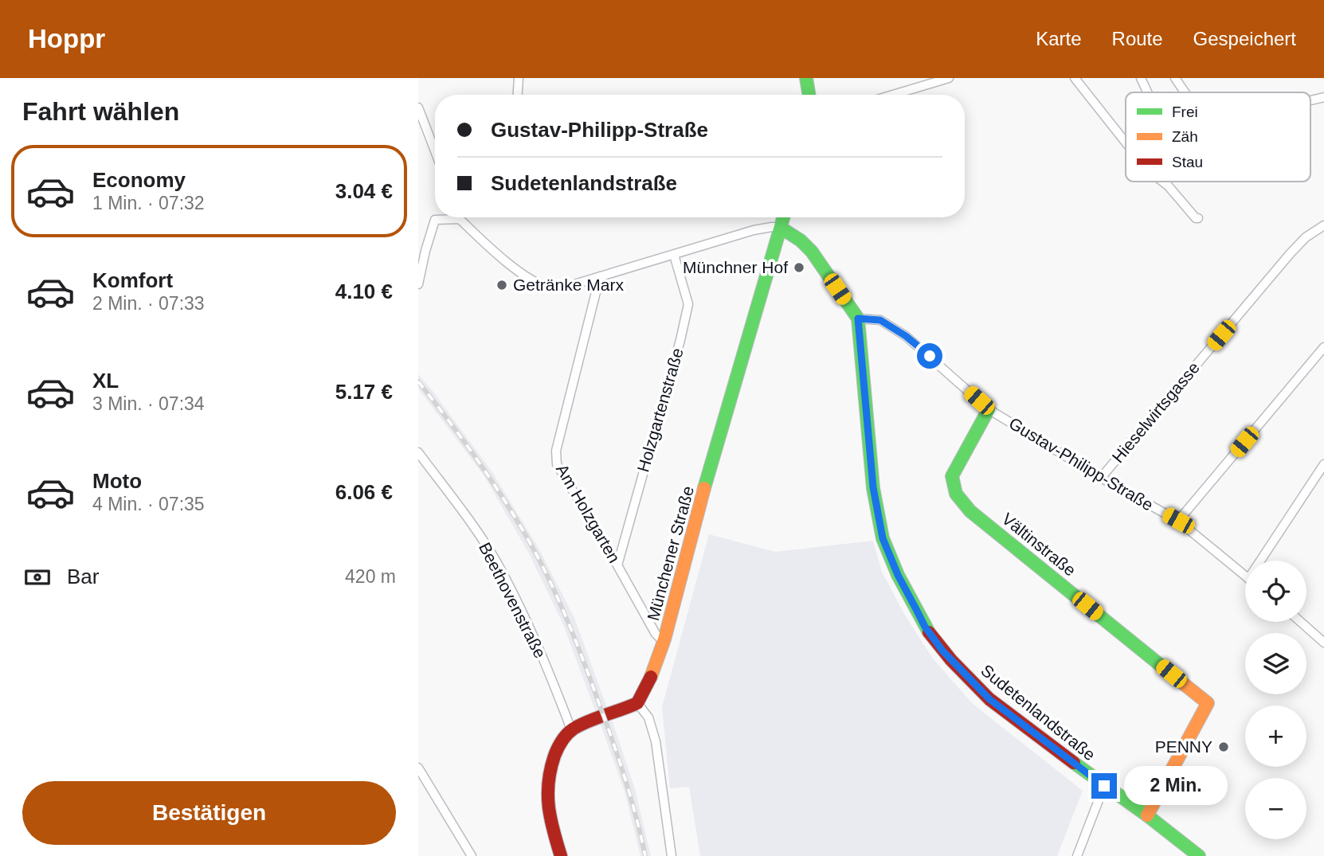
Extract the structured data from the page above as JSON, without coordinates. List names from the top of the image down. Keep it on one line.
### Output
{"streets":{"street":["Holzgartenstraße","Hieselwirtsgasse","Gustav-Philipp-Straße","Am Holzgarten","Vältinstraße","Münchener Straße","Beethovenstraße","Sudetenlandstraße"]},"crossings":[["Holzgartenstraße","Am Holzgarten"],["Hieselwirtsgasse","Gustav-Philipp-Straße"],["Gustav-Philipp-Straße","Vältinstraße"],["Gustav-Philipp-Straße","Sudetenlandstraße"],["Am Holzgarten","Münchener Straße"],["Vältinstraße","Sudetenlandstraße"],["Münchener Straße","Sudetenlandstraße"]],"places":["Münchner Hof","Getränke Marx","PENNY"],"legend":["Frei","Zäh","Stau"],"page":{"header":"Hoppr","nav":["Karte","Route","Gespeichert"],"heading":"Fahrt wählen","banner":["Gustav-Philipp-Straße","Sudetenlandstraße"],"list":[{"name":"Economy","note":"1 Min. · 07:32","value":"3.04 €"},{"name":"Komfort","note":"2 Min. · 07:33","value":"4.10 €"},{"name":"XL","note":"3 Min. · 07:34","value":"5.17 €"},{"name":"Moto","note":"4 Min. · 07:35","value":"6.06 €"}],"pay":["Bar","420 m"],"map_buttons":["+","−"],"bubble":"2 Min.","buttons":"Bestätigen"}}
